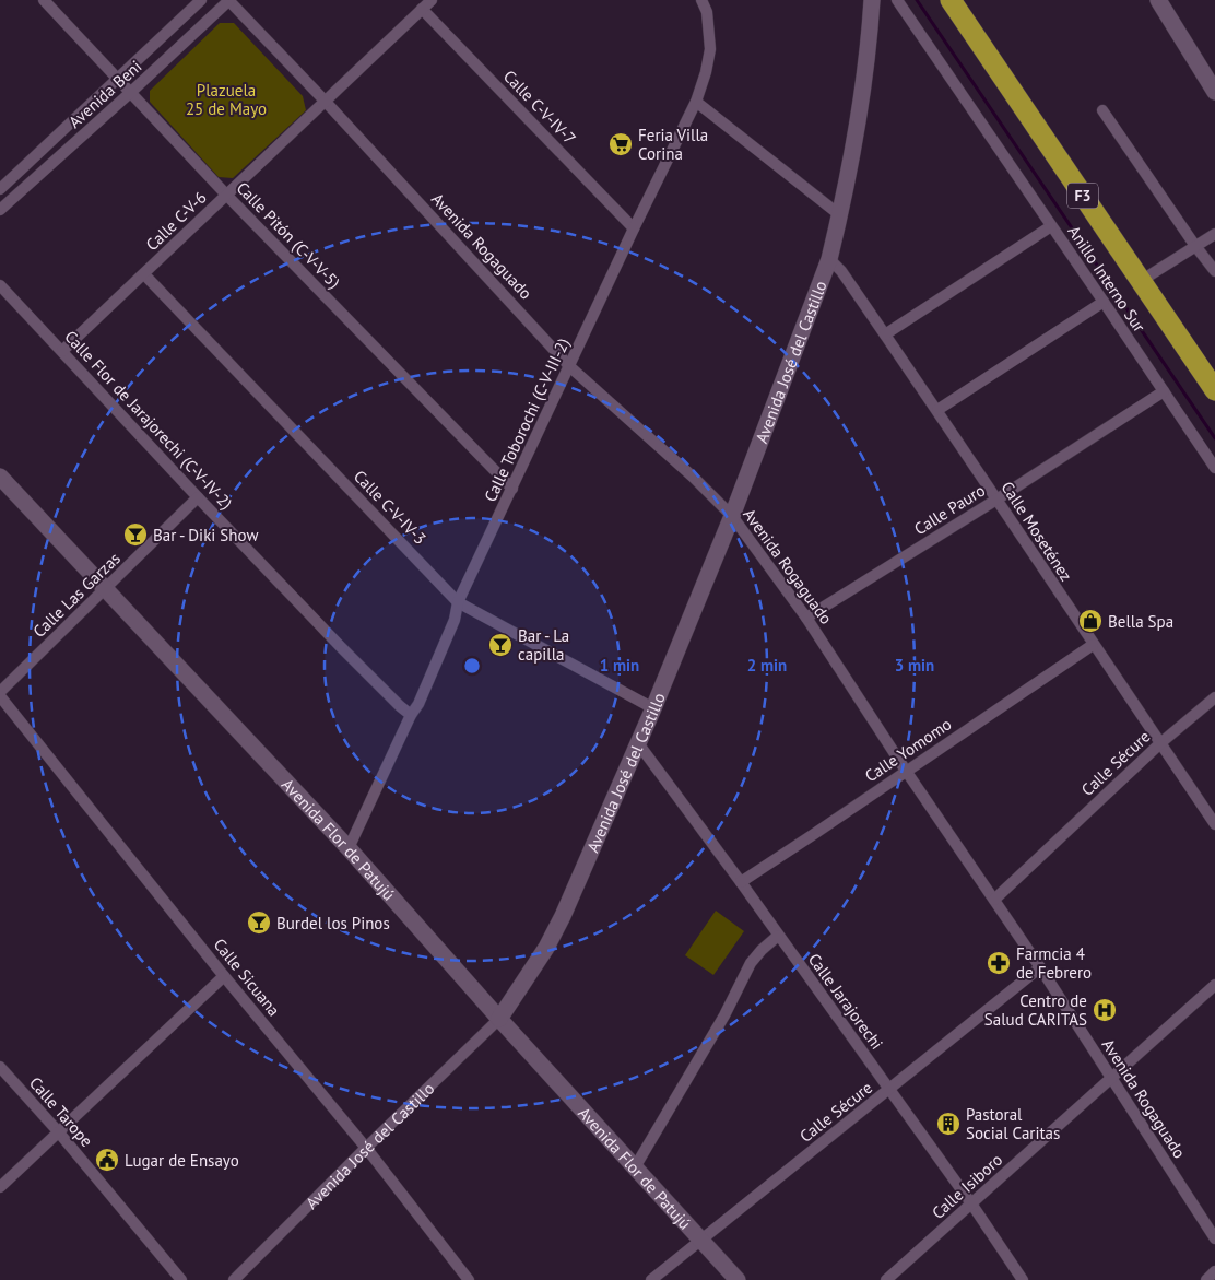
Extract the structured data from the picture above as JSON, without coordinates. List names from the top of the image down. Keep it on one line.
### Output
{"streets":{"highway":["F3"],"main road":["Avenida José del Castillo","Avenida Flor de Patujú"],"street":["Avenida Beni","Calle C-V-IV-7","Calle C-V-6","Calle Pitón (C-V-V-5)","Avenida Rogaguado","Anillo Interno Sur","Calle Flor de Jarajorechi (C-V-IV-2)","Calle Toborochi (C-V-III-2)","Calle C-V-IV-3","Calle Pauro","Calle Moseténez","Calle Las Garzas","Calle Yomomo","Calle Sécure","Calle Sicuana","Calle Jarajorechi","Calle Tarope","Calle Isiboro"]},"crossings":[["Avenida Beni","Calle Pitón (C-V-V-5)"],["Avenida Beni","Avenida Rogaguado"],["Calle C-V-IV-7","Calle C-V-6"],["Calle C-V-IV-7","Calle Toborochi (C-V-III-2)"],["Calle C-V-6","Calle Pitón (C-V-V-5)"],["Calle C-V-6","Avenida Rogaguado"],["Calle C-V-6","Calle Flor de Jarajorechi (C-V-IV-2)"],["Calle C-V-6","Calle C-V-IV-3"],["Calle Pitón (C-V-V-5)","Calle Toborochi (C-V-III-2)"],["Avenida Rogaguado","Avenida José del Castillo"],["Avenida Rogaguado","Calle Toborochi (C-V-III-2)"],["Avenida Rogaguado","Calle Pauro"],["Avenida Rogaguado","Calle Yomomo"],["Avenida Rogaguado","Calle Sécure"],["Avenida Rogaguado","Calle Isiboro"],["Anillo Interno Sur","Calle Pauro"],["Avenida José del Castillo","Calle C-V-IV-3"],["Avenida José del Castillo","Calle Moseténez"],["Avenida José del Castillo","Avenida Flor de Patujú"],["Avenida José del Castillo","Calle Sicuana"],["Avenida José del Castillo","Calle Jarajorechi"],["Calle Flor de Jarajorechi (C-V-IV-2)","Calle Toborochi (C-V-III-2)"],["Calle Flor de Jarajorechi (C-V-IV-2)","Calle Las Garzas"],["Calle Toborochi (C-V-III-2)","Calle C-V-IV-3"],["Calle Toborochi (C-V-III-2)","Avenida Flor de Patujú"],["Calle Pauro","Calle Moseténez"],["Calle Moseténez","Calle Yomomo"],["Calle Moseténez","Calle Sécure"],["Calle Las Garzas","Avenida Flor de Patujú"],["Calle Yomomo","Calle Jarajorechi"],["Calle Sécure","Avenida Flor de Patujú"],["Calle Sécure","Calle Jarajorechi"],["Calle Jarajorechi","Calle Isiboro"]],"parks":["Plazuela 25 de Mayo"],"places":{"supermarket":["Feria Villa Corina"],"bar":["Bar - Diki Show","Bar - La capilla","Burdel los Pinos"],"shop":["Bella Spa"],"pharmacy":["Farmcia 4 de Febrero"],"hospital":["Centro de Salud CARITAS"],"building":["Pastoral Social Caritas"],"public building":["Lugar de Ensayo"]},"rings":["1 min","2 min","3 min"]}
